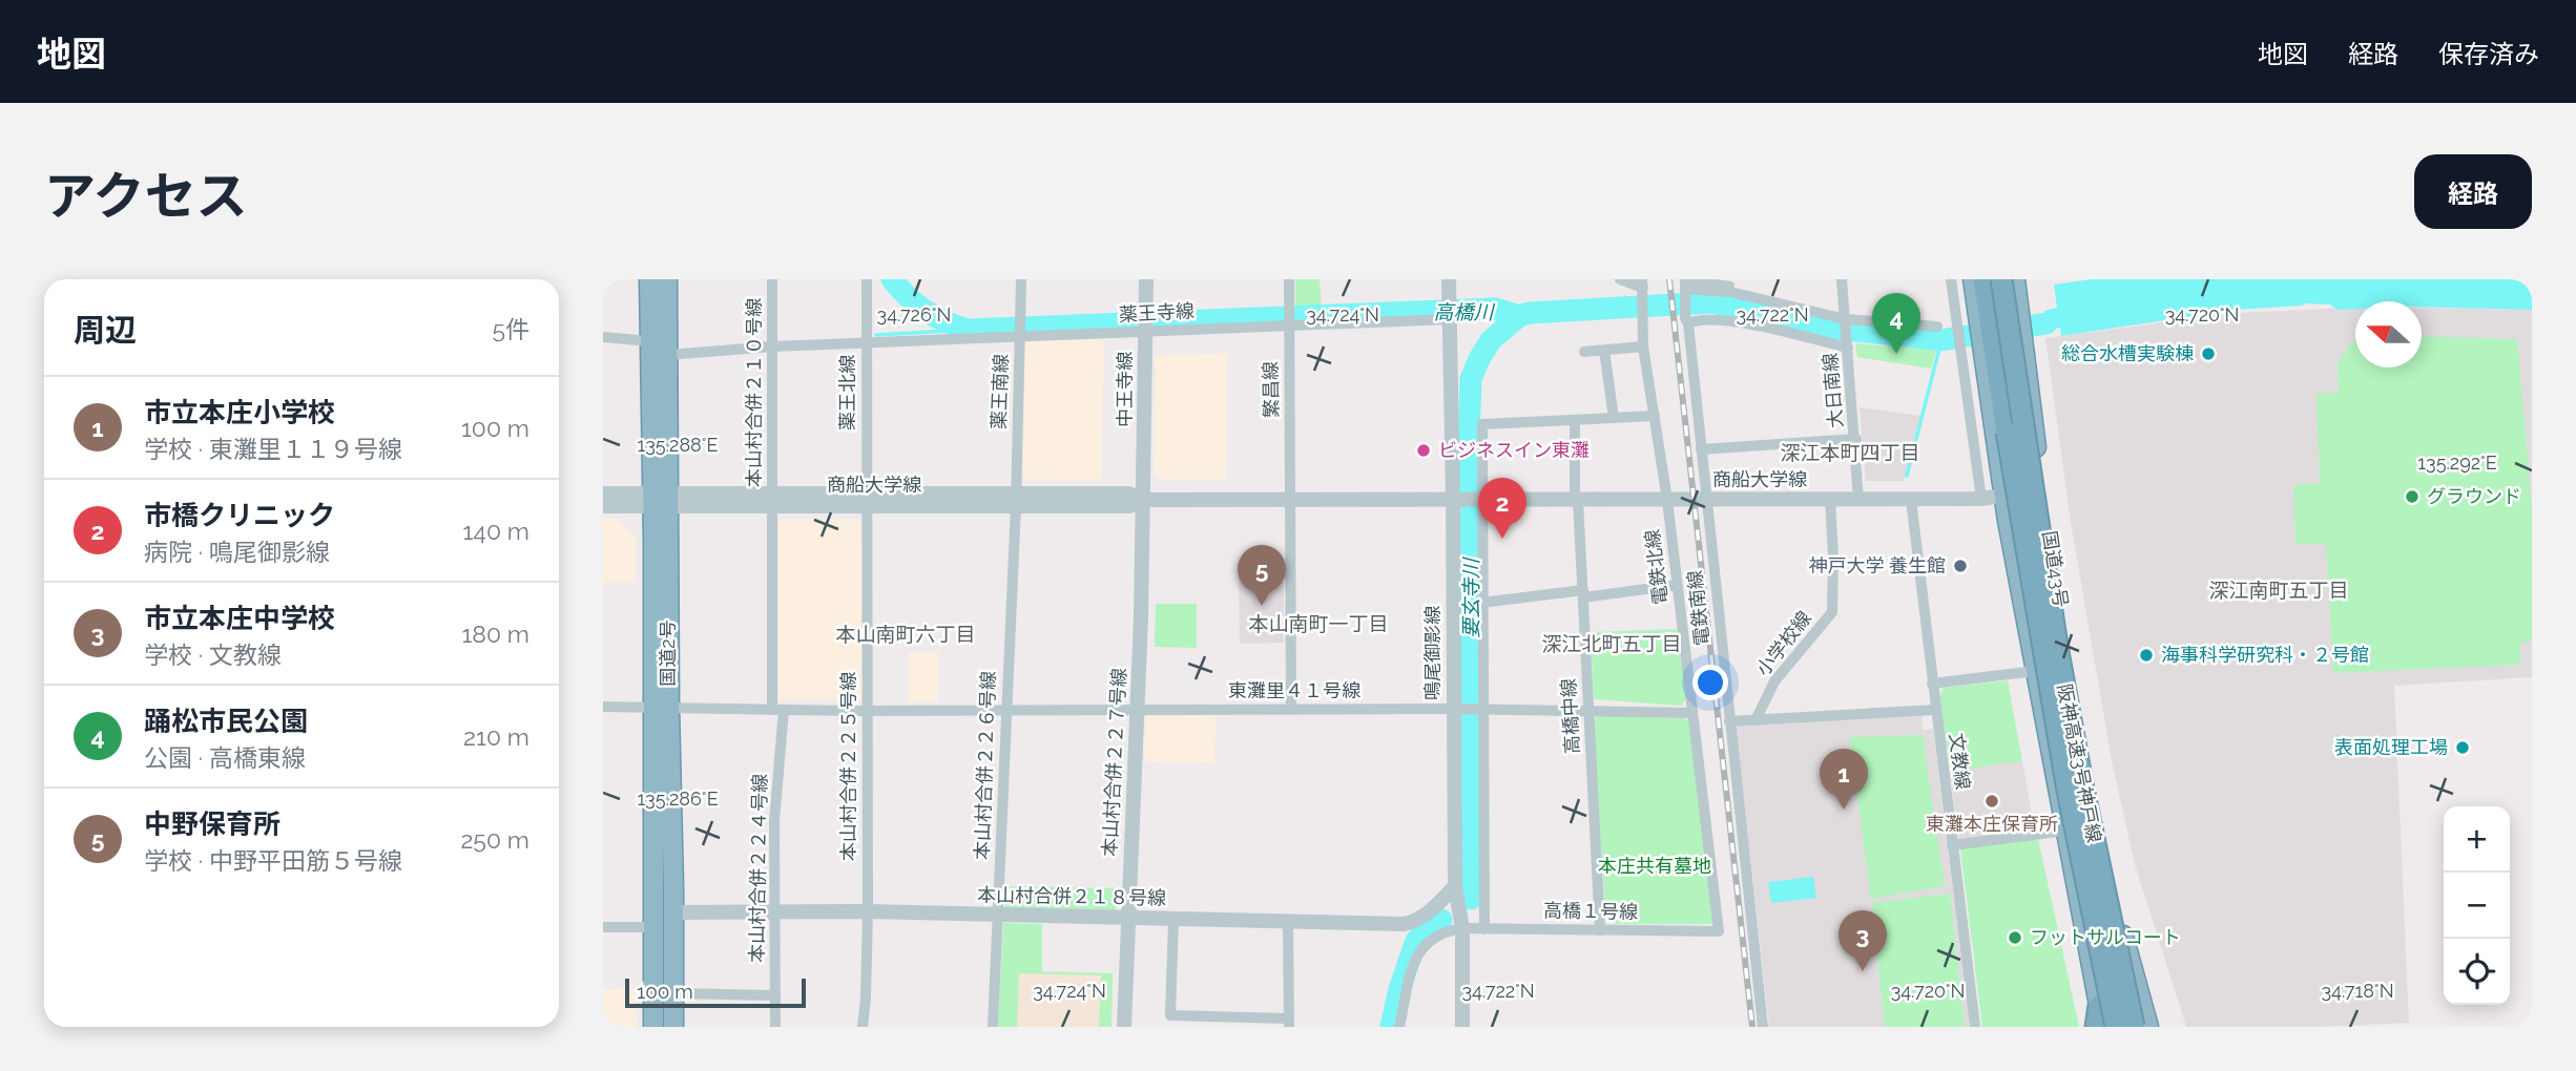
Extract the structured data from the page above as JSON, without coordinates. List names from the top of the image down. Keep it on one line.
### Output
{"streets":{"highway":["国道43号","国道2号","阪神高速3号神戸線"],"street":["薬王寺線","中王寺線","繁昌線","大日南線","薬王南線","本山村合併２１０号線","薬王北線","商船大学線","電鉄北線","電鉄南線","小学校線","鳴尾御影線","東灘里４１号線","高橋中線","文教線","本山村合併２２７号線","本山村合併２２６号線","本山村合併２２５号線","本山村合併２２４号線","本山村合併２１８号線","高橋１号線"]},"crossings":[["薬王寺線","中王寺線"],["薬王寺線","繁昌線"],["薬王寺線","薬王南線"],["薬王寺線","本山村合併２１０号線"],["薬王寺線","薬王北線"],["薬王寺線","国道2号"],["薬王寺線","鳴尾御影線"],["中王寺線","商船大学線"],["中王寺線","本山村合併２２７号線"],["繁昌線","商船大学線"],["繁昌線","東灘里４１号線"],["大日南線","商船大学線"],["薬王南線","商船大学線"],["薬王南線","本山村合併２２６号線"],["本山村合併２１０号線","商船大学線"],["本山村合併２１０号線","本山村合併２２４号線"],["薬王北線","商船大学線"],["薬王北線","本山村合併２２５号線"],["商船大学線","電鉄北線"],["商船大学線","国道43号"],["商船大学線","電鉄南線"],["商船大学線","小学校線"],["商船大学線","国道2号"],["商船大学線","鳴尾御影線"],["商船大学線","高橋中線"],["商船大学線","文教線"],["商船大学線","本山村合併２２７号線"],["商船大学線","本山村合併２２６号線"],["商船大学線","本山村合併２２５号線"],["商船大学線","本山村合併２２４号線"],["電鉄北線","東灘里４１号線"],["電鉄北線","高橋１号線"],["国道2号","東灘里４１号線"],["国道2号","本山村合併２１８号線"],["鳴尾御影線","東灘里４１号線"],["鳴尾御影線","本山村合併２１８号線"],["鳴尾御影線","高橋１号線"],["東灘里４１号線","高橋中線"],["東灘里４１号線","本山村合併２２７号線"],["東灘里４１号線","本山村合併２２６号線"],["東灘里４１号線","本山村合併２２５号線"],["東灘里４１号線","本山村合併２２４号線"],["高橋中線","高橋１号線"],["本山村合併２２７号線","本山村合併２１８号線"],["本山村合併２２６号線","本山村合併２１８号線"],["本山村合併２２５号線","本山村合併２１８号線"],["本山村合併２２４号線","本山村合併２１８号線"]],"districts":["深江本町四丁目","深江南町五丁目","本山南町一丁目","本山南町六丁目","深江北町五丁目"],"water":["高橋川","要玄寺川"],"parks":["本庄共有墓地"],"places":["総合水槽実験棟","ビジネスイン東灘","グラウンド","神戸大学 養生館","海事科学研究科・２号館","表面処理工場","東灘本庄保育所","フットサルコート"],"scale_bar":"100 m","north":"left","page":{"header":"地図","nav":["地図","経路","保存済み"],"title":"アクセス","buttons":"経路","heading":["周辺","5件"],"pins":["4","2","5","1","3"],"list":[{"mark":"1","name":"市立本庄小学校","note":"学校 · 東灘里１１９号線","value":"100 m"},{"mark":"2","name":"市橋クリニック","note":"病院 · 鳴尾御影線","value":"140 m"},{"mark":"3","name":"市立本庄中学校","note":"学校 · 文教線","value":"180 m"},{"mark":"4","name":"踊松市民公園","note":"公園 · 高橋東線","value":"210 m"},{"mark":"5","name":"中野保育所","note":"学校 · 中野平田筋５号線","value":"250 m"}],"map_buttons":["+","−"],"scale":"100 m"},"coordinates":["34.726°N","34.724°N","34.722°N","34.720°N","135.288°E","135.292°E","135.286°E","34.718°N"]}
